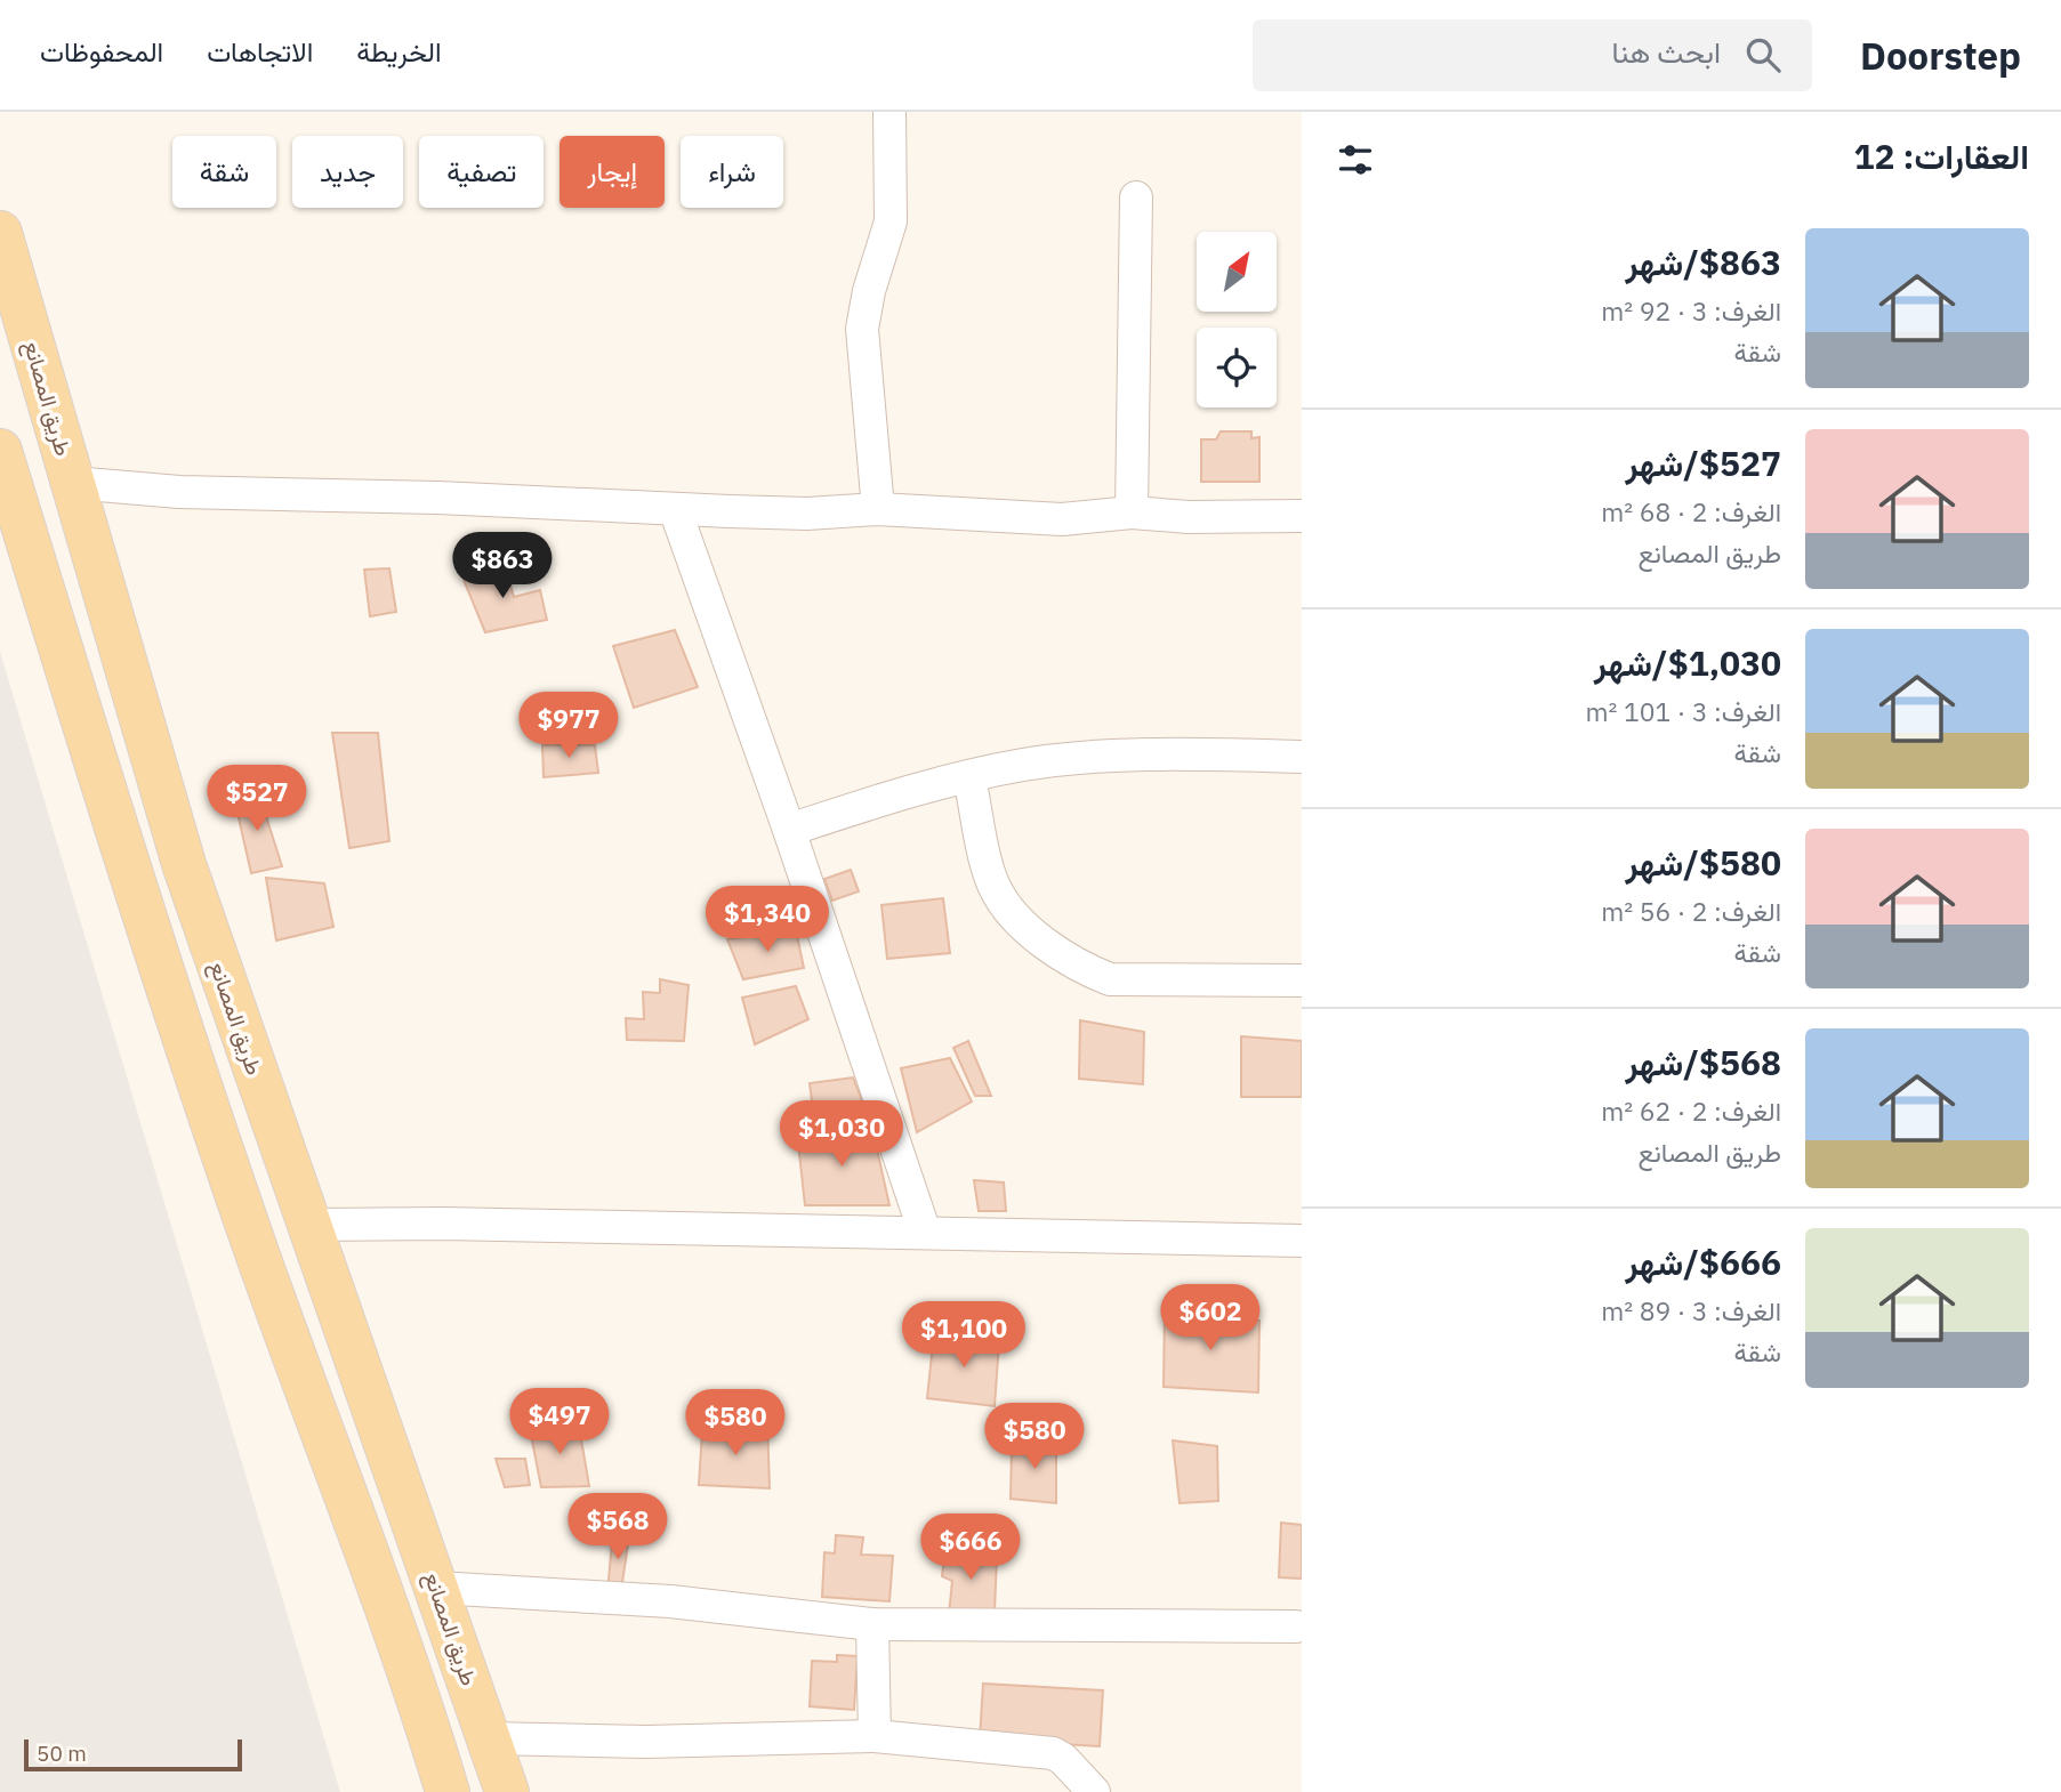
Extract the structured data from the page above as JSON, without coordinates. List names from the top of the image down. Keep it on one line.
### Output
{"streets":{"main road":["طريق المصانع"]},"scale_bar":"50 m","north":"top right","page":{"header":"Doorstep","search":"ابحث هنا","nav":["الخريطة","الاتجاهات","المحفوظات"],"heading":"العقارات: 12","chip":["شراء","إيجار","تصفية","جديد","شقة"],"list":[{"name":"$863/شهر","note":"الغرف: 3 · 92 m² · شقة"},{"name":"$527/شهر","note":"الغرف: 2 · 68 m² · طريق المصانع"},{"name":"$1,030/شهر","note":"الغرف: 3 · 101 m² · شقة"},{"name":"$580/شهر","note":"الغرف: 2 · 56 m² · شقة"},{"name":"$568/شهر","note":"الغرف: 2 · 62 m² · طريق المصانع"},{"name":"$666/شهر","note":"الغرف: 3 · 89 m² · شقة"}],"price":["$863","$977","$527","$1,340","$1,030","$602","$1,100","$497","$580","$580","$568","$666"],"scale":"50 m"}}
